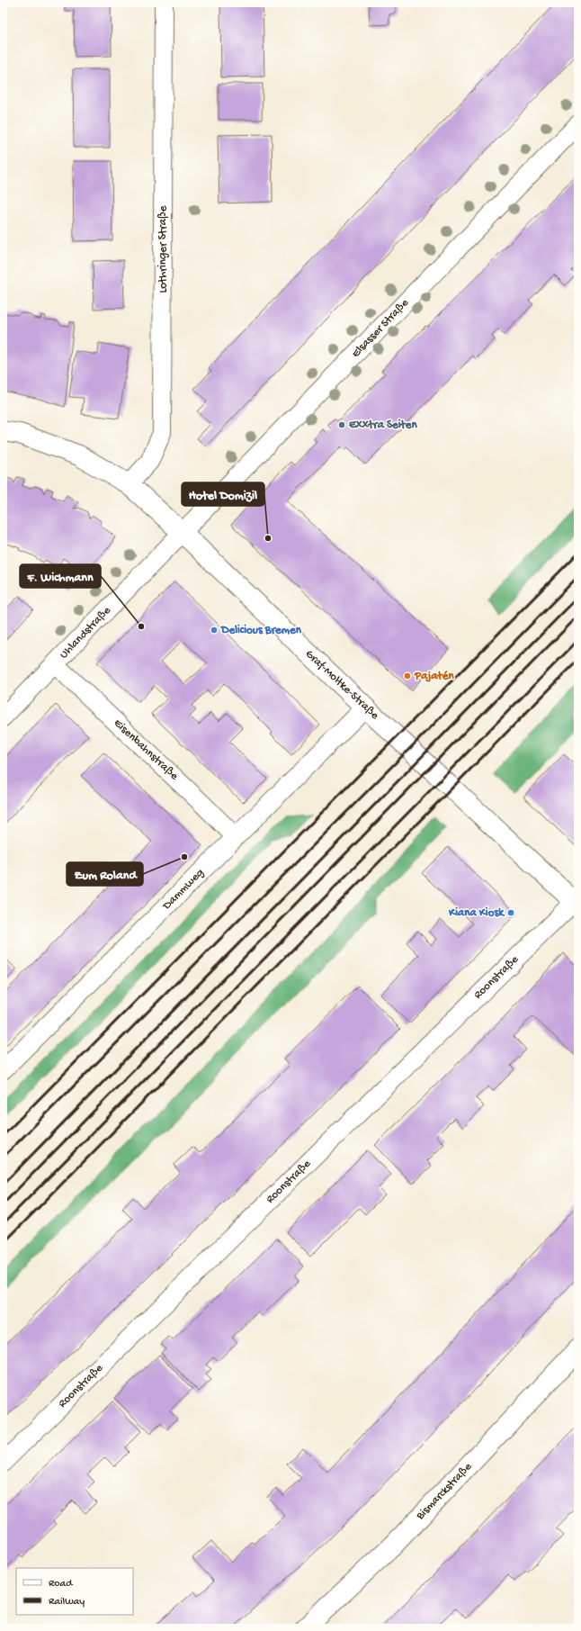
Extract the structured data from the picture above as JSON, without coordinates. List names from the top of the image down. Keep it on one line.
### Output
{"streets":{"main road":["Graf-Moltke-Straße","Bismarckstraße"],"street":["Lothringer Straße","Elsasser Straße","Uhlandstraße","Eisenbahnstraße","Dammweg","Roonstraße"]},"crossings":[["Lothringer Straße","Graf-Moltke-Straße"],["Elsasser Straße","Uhlandstraße"],["Elsasser Straße","Graf-Moltke-Straße"],["Uhlandstraße","Graf-Moltke-Straße"],["Uhlandstraße","Eisenbahnstraße"],["Graf-Moltke-Straße","Dammweg"],["Graf-Moltke-Straße","Roonstraße"],["Eisenbahnstraße","Dammweg"]],"places":["Exxtra Seiten","Hotel Domizil","F. Wichmann","Delicious Bremen","Pajatén","Zum Roland","Kiana Kiosk"],"legend":["Road","Railway"]}
